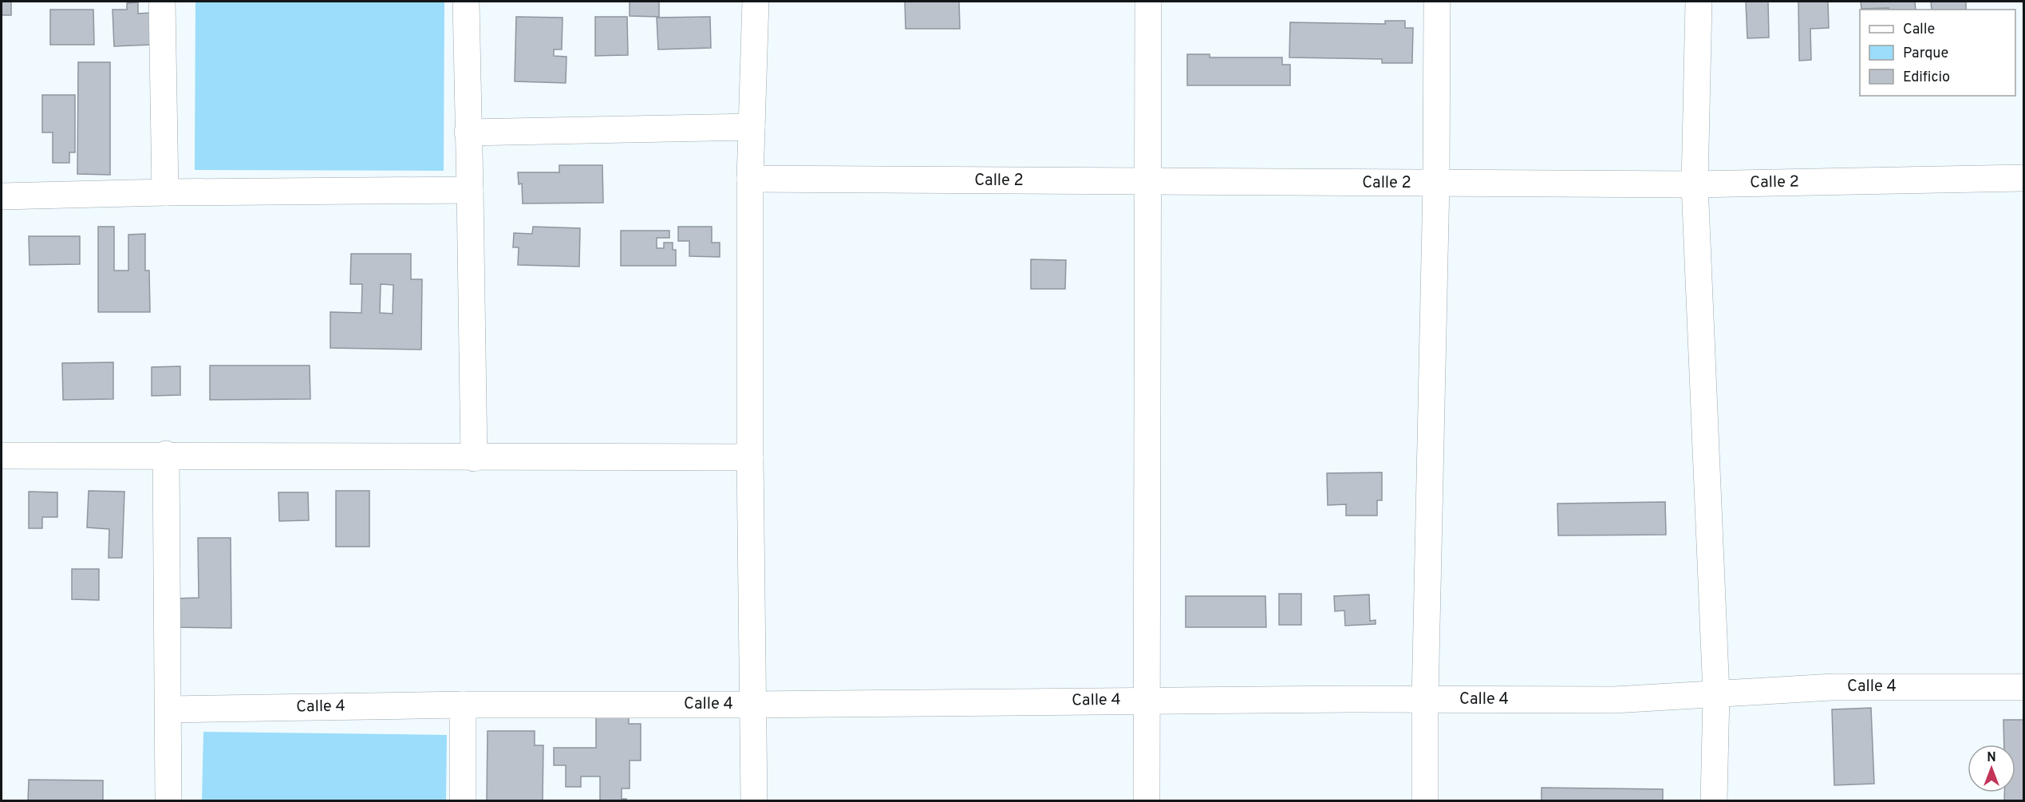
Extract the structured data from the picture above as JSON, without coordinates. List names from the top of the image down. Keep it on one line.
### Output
{"streets":{"street":["Calle 2","Calle 4"]},"legend":["Calle","Parque","Edificio"],"north":"top"}
